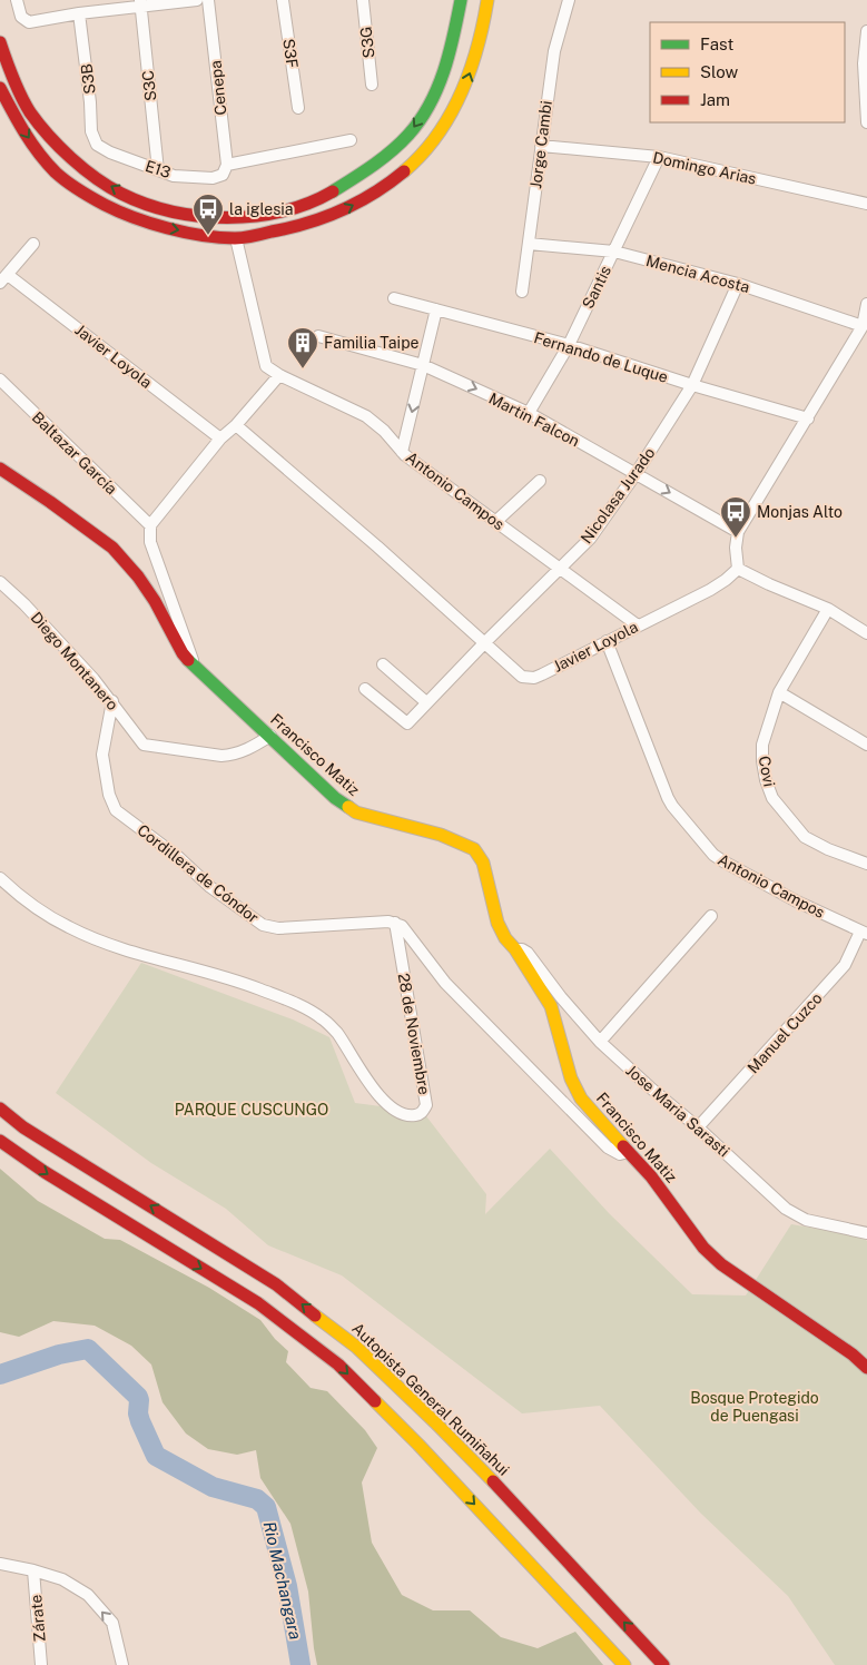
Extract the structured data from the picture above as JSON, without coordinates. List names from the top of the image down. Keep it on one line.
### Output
{"streets":{"main road":["Francisco Matiz","Autopista General Rumiñahui"],"street":["S3G","S3F","S3B","S3C","Cenepa","Jorge Cambi","Domingo Arias","E13","Mencia Acosta","Santis","Javier Loyola","Fernando de Luque","Martin Falcon","Baltazar García","Antonio Campos","Nicolasa Jurado","Diego Montanero","Covi","Cordillera de Cóndor","Manuel Cuzco","28 de Noviembre","Jose Maria Sarasti","Zárate"]},"crossings":[["S3B","E13"],["S3C","E13"],["Cenepa","E13"],["Jorge Cambi","Domingo Arias"],["Jorge Cambi","Mencia Acosta"],["Domingo Arias","Santis"],["Mencia Acosta","Santis"],["Mencia Acosta","Nicolasa Jurado"],["Santis","Fernando de Luque"],["Santis","Martin Falcon"],["Javier Loyola","Antonio Campos"],["Javier Loyola","Nicolasa Jurado"],["Fernando de Luque","Nicolasa Jurado"],["Martin Falcon","Nicolasa Jurado"],["Antonio Campos","Nicolasa Jurado"],["Antonio Campos","Manuel Cuzco"],["Diego Montanero","Francisco Matiz"],["Diego Montanero","Cordillera de Cóndor"],["Francisco Matiz","Jose Maria Sarasti"],["Cordillera de Cóndor","28 de Noviembre"],["Manuel Cuzco","Jose Maria Sarasti"]],"one_way":["Martin Falcon"],"water":["Rio Machangara"],"parks":["PARQUE CUSCUNGO","Bosque Protegido de Puengasi"],"places":{"bus stop":["la iglesia","Monjas Alto"],"building":["Familia Taipe"]},"legend":["Fast","Slow","Jam"]}
